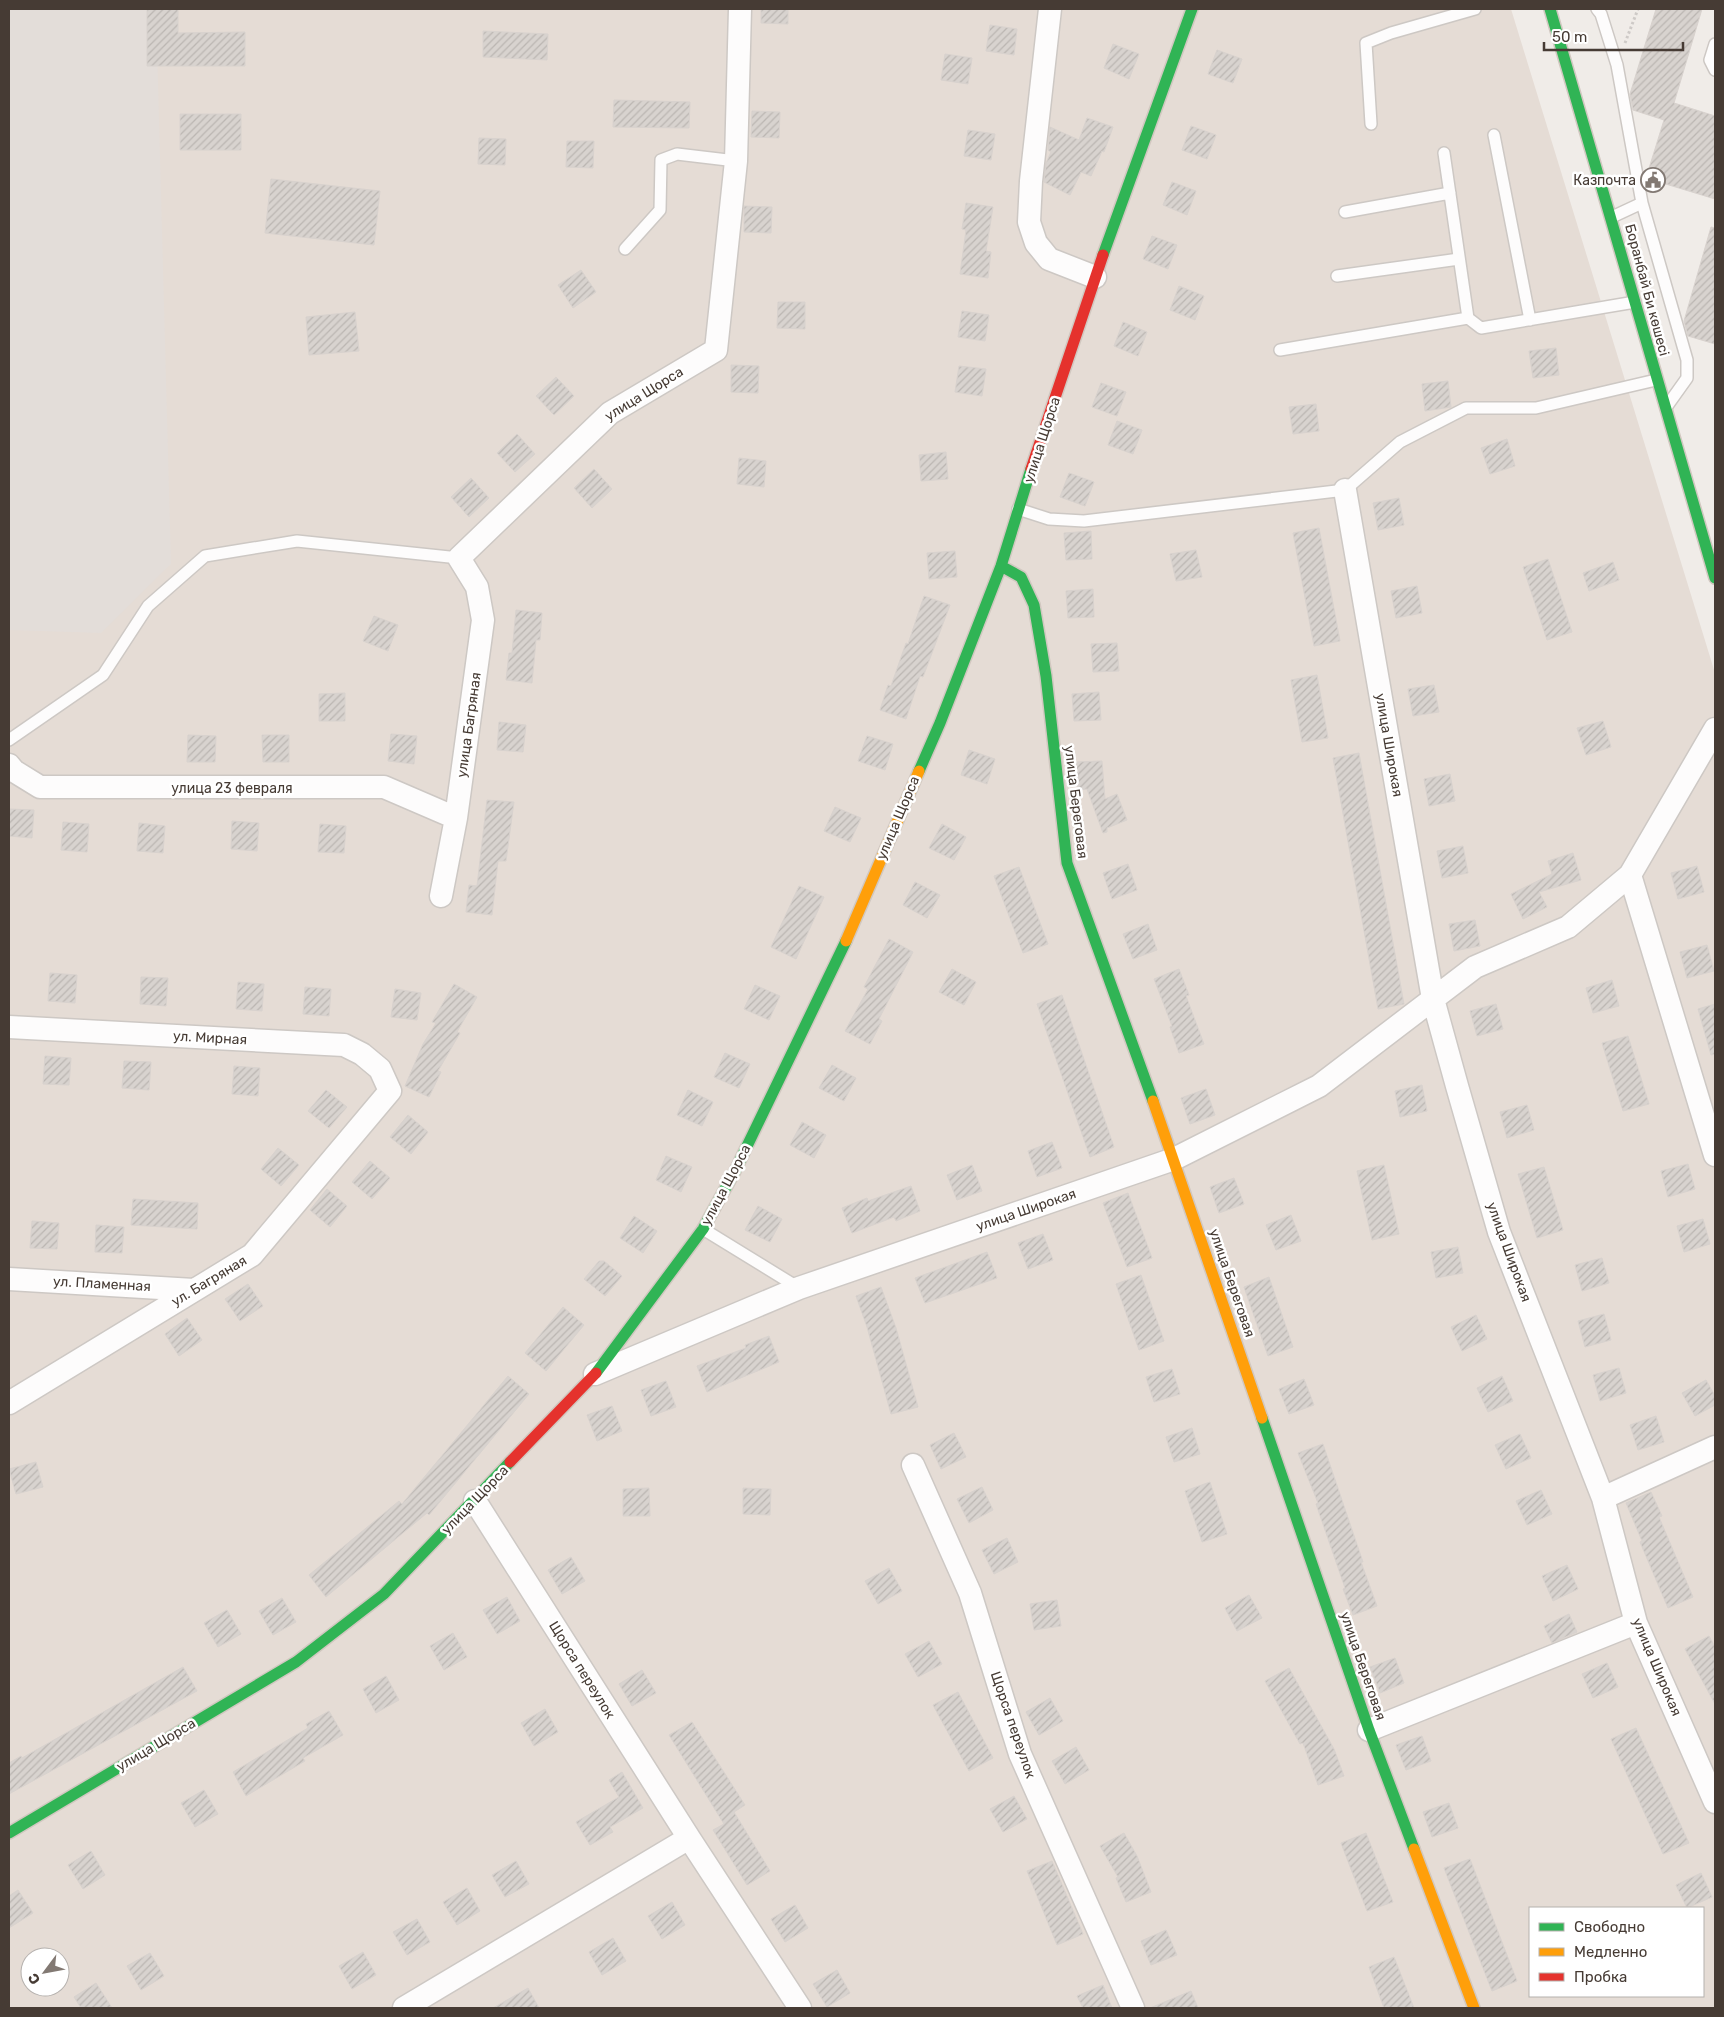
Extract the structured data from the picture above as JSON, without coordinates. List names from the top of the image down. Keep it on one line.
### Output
{"streets":{"street":["Боранбай Би көшесі","улица Щорса","улица Багряная","улица Широкая","улица 23 февраля","улица Береговая","ул. Мирная","ул. Багряная","ул. Пламенная","Щорса переулок"]},"crossings":[["улица Щорса","улица Багряная"],["улица Щорса","улица Широкая"],["улица Щорса","улица Береговая"],["улица Щорса","Щорса переулок"],["улица Багряная","улица 23 февраля"],["улица Широкая","улица Береговая"],["ул. Мирная","ул. Багряная"],["ул. Багряная","ул. Пламенная"]],"places":{"public building":["Казпочта"]},"legend":["Свободно","Медленно","Пробка"],"scale_bar":"50 m","north":"bottom left"}
